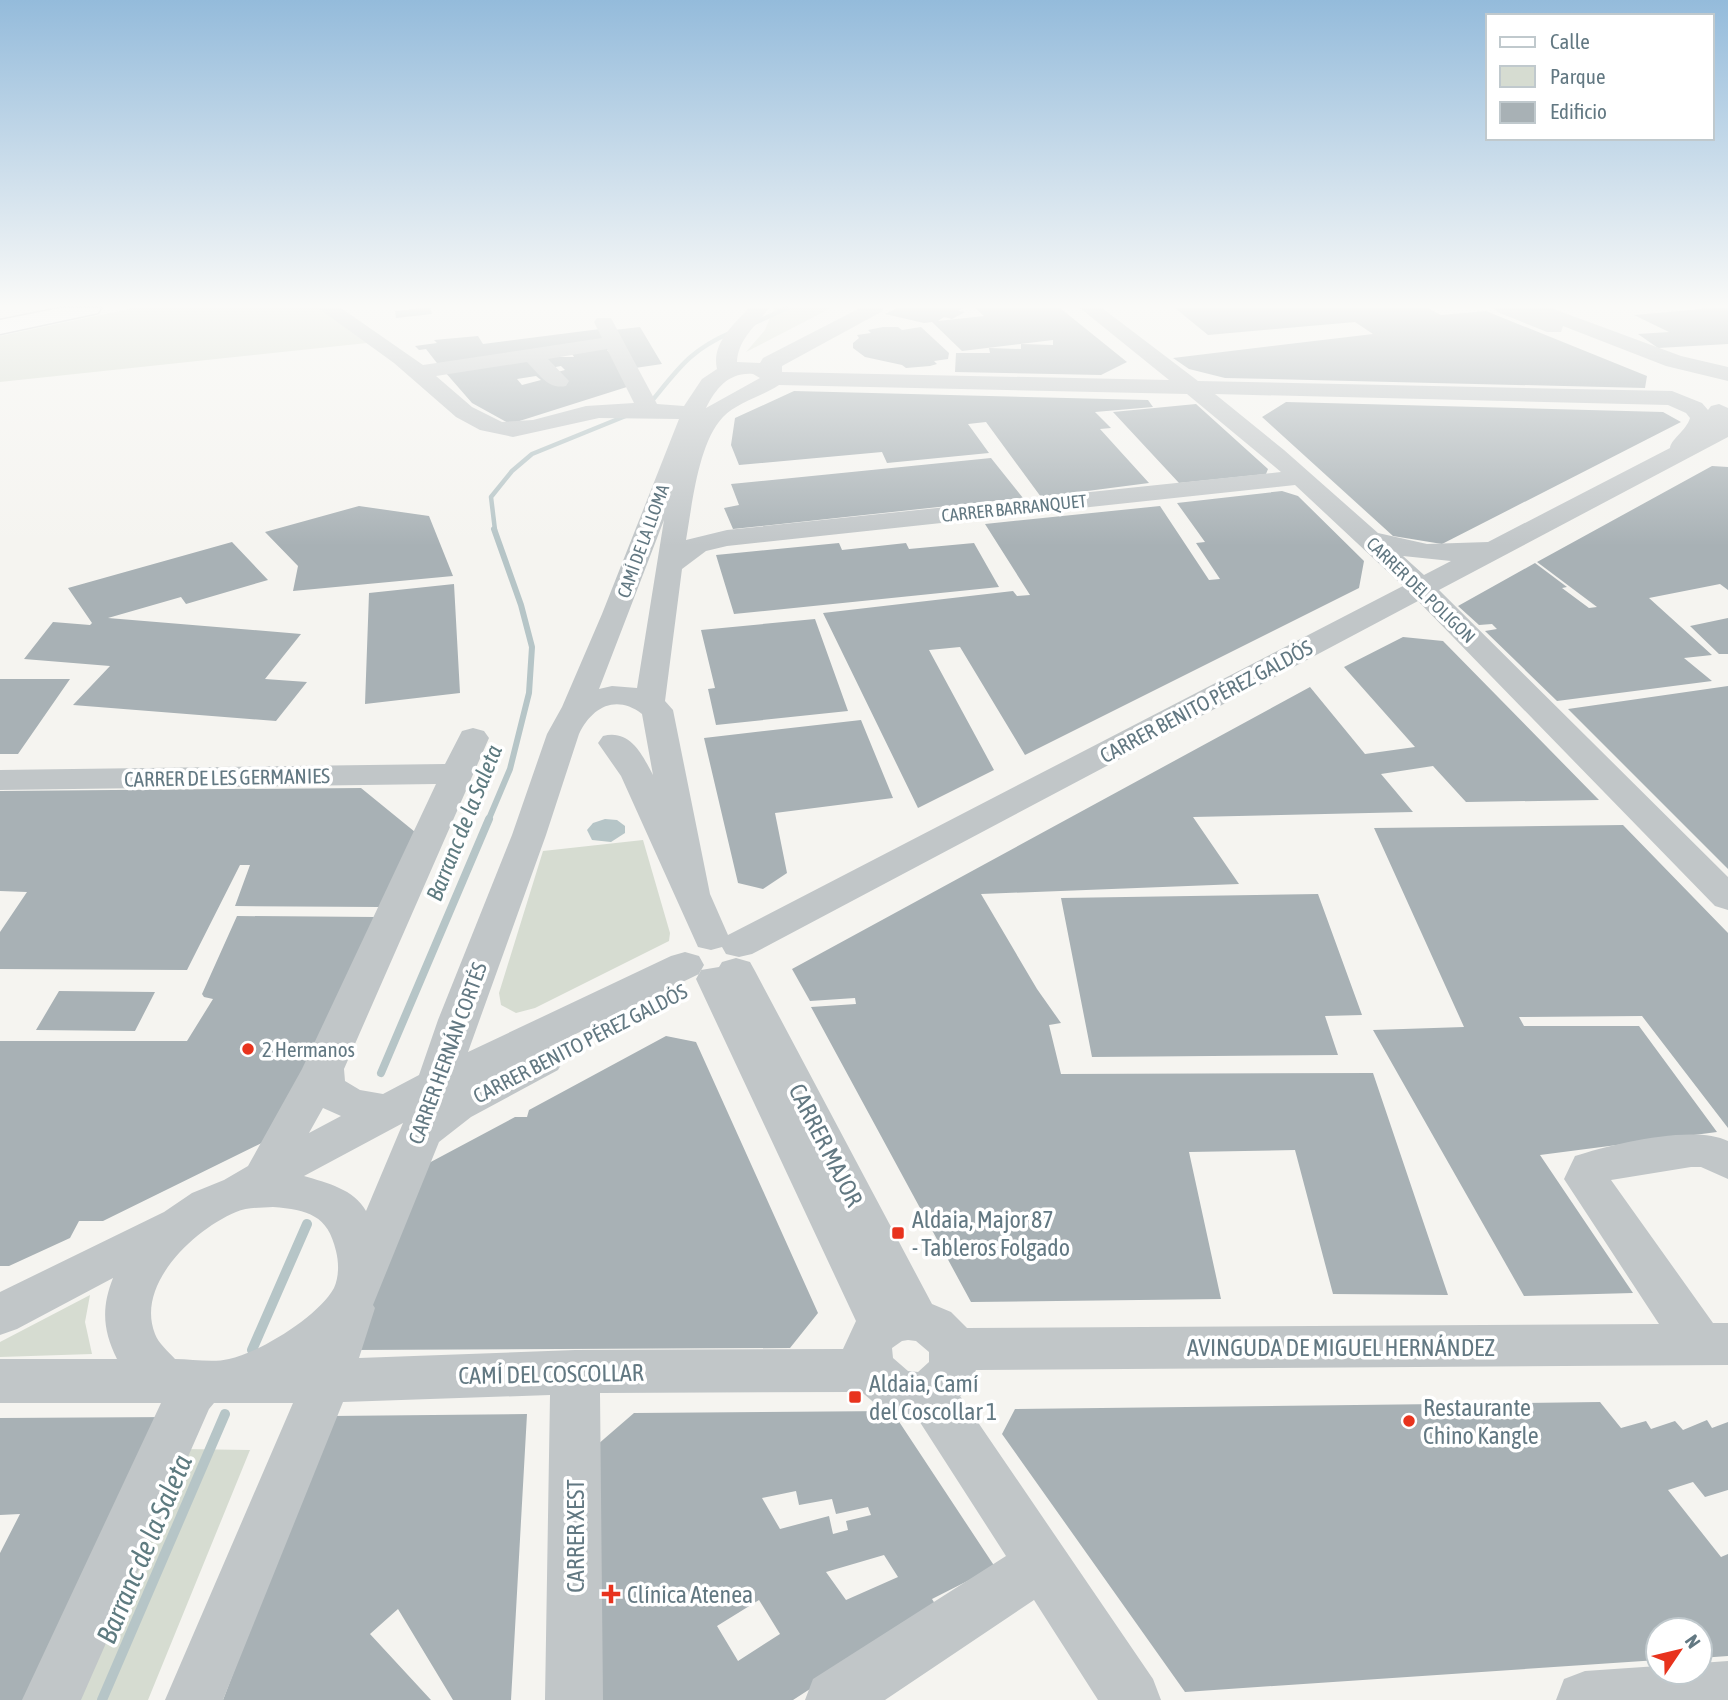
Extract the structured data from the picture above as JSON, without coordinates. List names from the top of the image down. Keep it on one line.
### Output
{"streets":{"street":["CARRER BARRANQUET","CAMÍ DE LA LLOMA","CARRER DEL POLIGON","CARRER BENITO PÉREZ GALDÓS","CARRER DE LES GERMANIES","CARRER HERNÁN CORTÉS","CARRER MAJOR","AVINGUDA DE MIGUEL HERNÁNDEZ","CAMÍ DEL COSCOLLAR","CARRER XEST"]},"crossings":[["CARRER BARRANQUET","CAMÍ DE LA LLOMA"],["CARRER BARRANQUET","CARRER DEL POLIGON"],["CAMÍ DE LA LLOMA","CARRER BENITO PÉREZ GALDÓS"],["CAMÍ DE LA LLOMA","CARRER HERNÁN CORTÉS"],["CAMÍ DE LA LLOMA","CARRER MAJOR"],["CARRER DEL POLIGON","CARRER BENITO PÉREZ GALDÓS"],["CARRER BENITO PÉREZ GALDÓS","CARRER HERNÁN CORTÉS"],["CARRER BENITO PÉREZ GALDÓS","CARRER MAJOR"],["CARRER BENITO PÉREZ GALDÓS","CAMÍ DEL COSCOLLAR"],["CARRER HERNÁN CORTÉS","CAMÍ DEL COSCOLLAR"],["CARRER MAJOR","AVINGUDA DE MIGUEL HERNÁNDEZ"],["CARRER MAJOR","CAMÍ DEL COSCOLLAR"],["CAMÍ DEL COSCOLLAR","CARRER XEST"]],"water":["Barranc de la Saleta"],"places":{"other":["2 Hermanos","Restaurante Chino Kangle"],"transit":["Aldaia, Major 87 - Tableros Folgado","Aldaia, Camí del Coscollar 1"],"health":["Clínica Atenea"]},"legend":["Calle","Parque","Edificio"],"north":"top right"}
